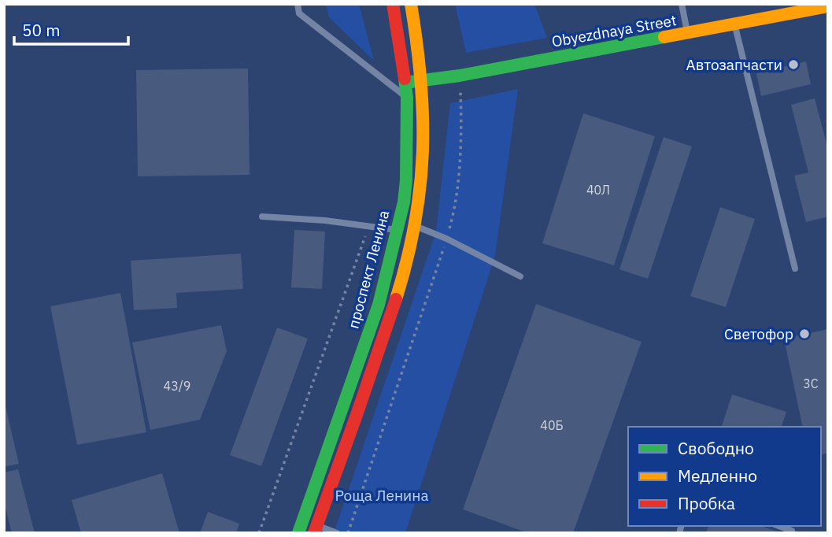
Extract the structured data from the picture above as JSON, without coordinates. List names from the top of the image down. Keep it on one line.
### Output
{"streets":{"main road":["Obyezdnaya Street","проспект Ленина"]},"crossings":[["Obyezdnaya Street","проспект Ленина"]],"parks":["Роща Ленина"],"places":["Автозапчасти","Светофор"],"house_numbers":["40Л","3С","43/9","40Б"],"legend":["Свободно","Медленно","Пробка"],"scale_bar":"50 m"}
